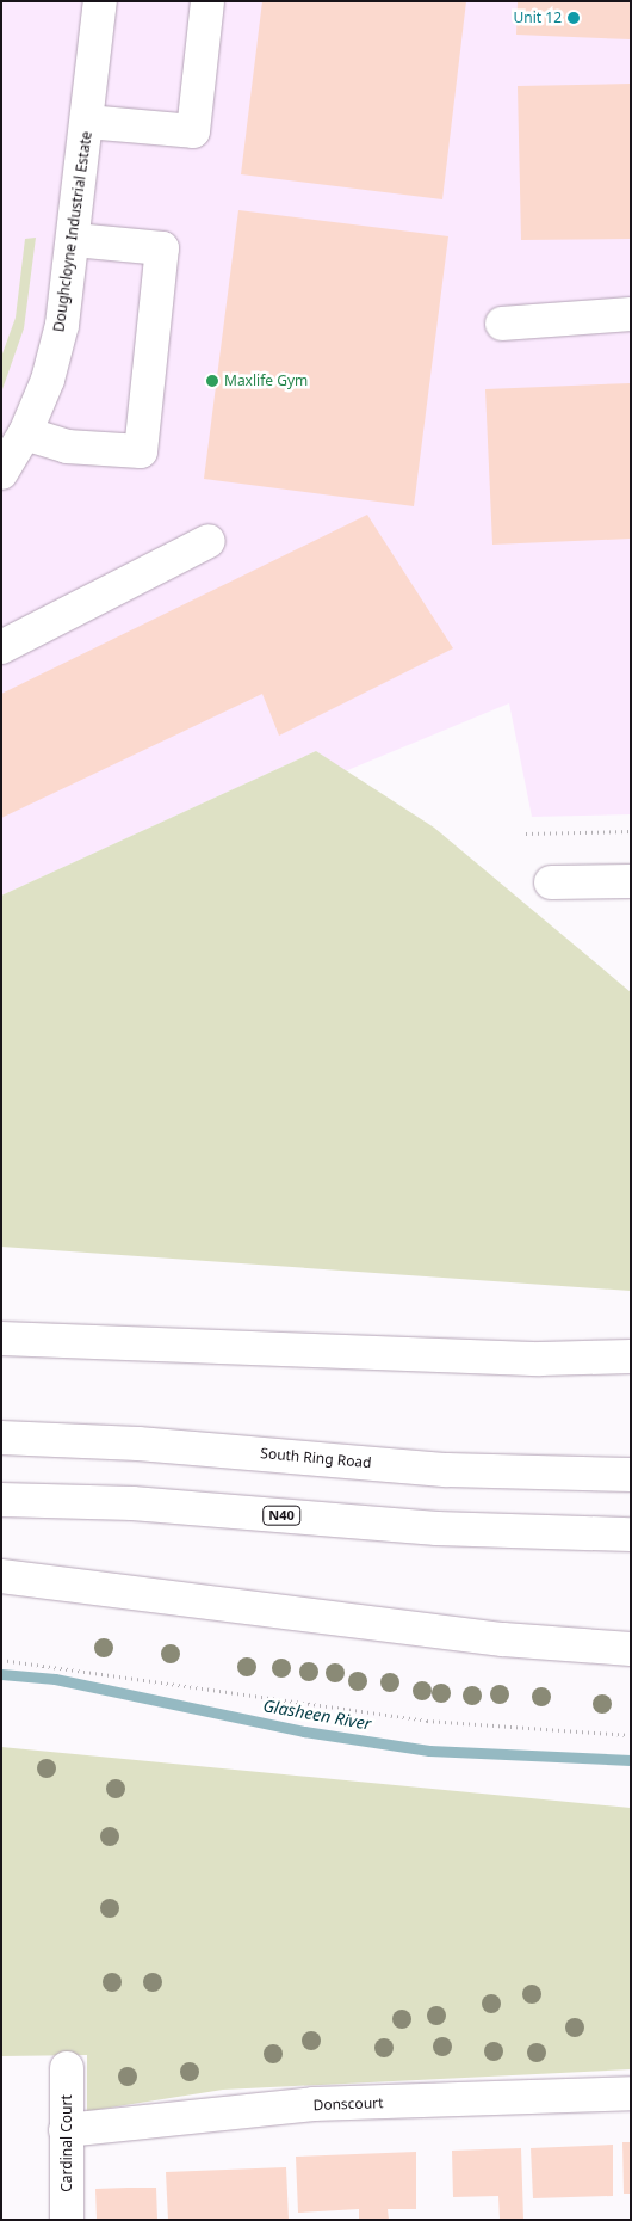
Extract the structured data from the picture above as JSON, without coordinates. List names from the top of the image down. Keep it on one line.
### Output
{"streets":{"main road":["Doughcloyne Industrial Estate","South Ring Road","N40","Donscourt","Cardinal Court"]},"crossings":[["Donscourt","Cardinal Court"]],"water":["Glasheen River"],"places":["Unit 12","Maxlife Gym"]}
